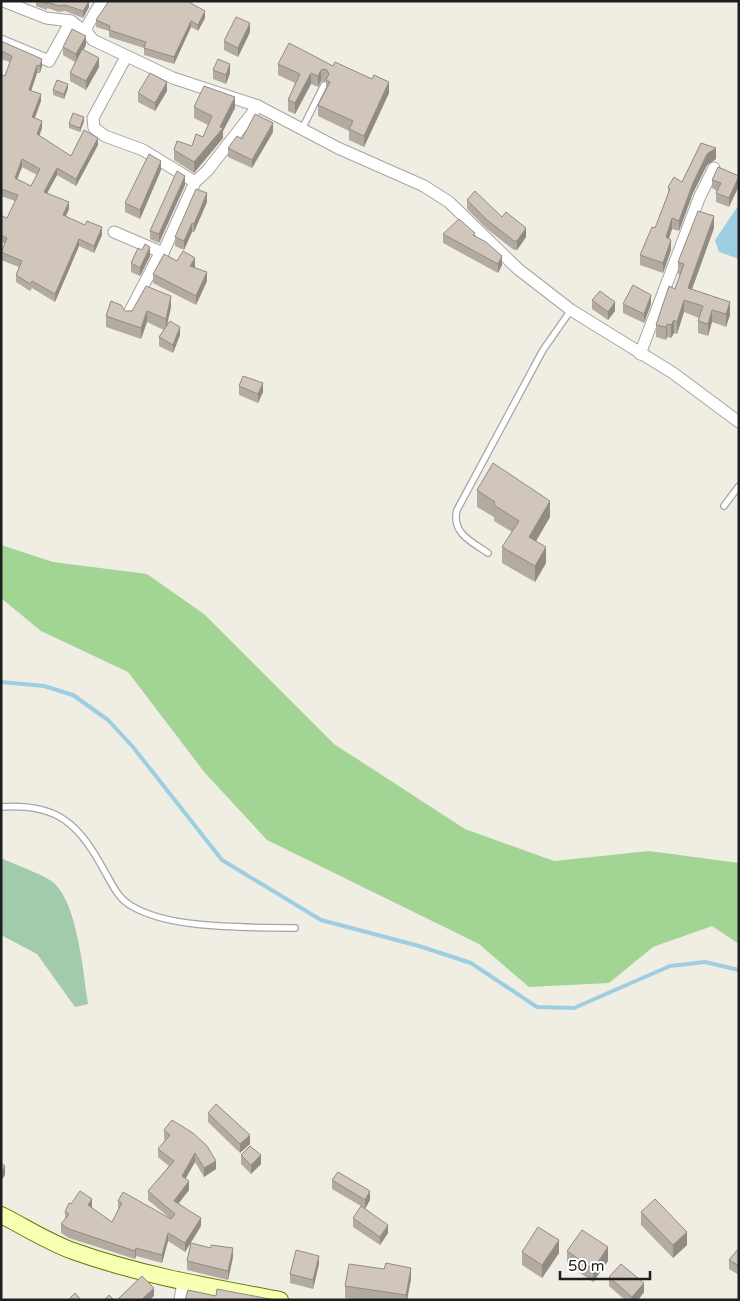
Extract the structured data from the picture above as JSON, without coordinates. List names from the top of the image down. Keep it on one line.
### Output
{"scale_bar":"50 m"}
